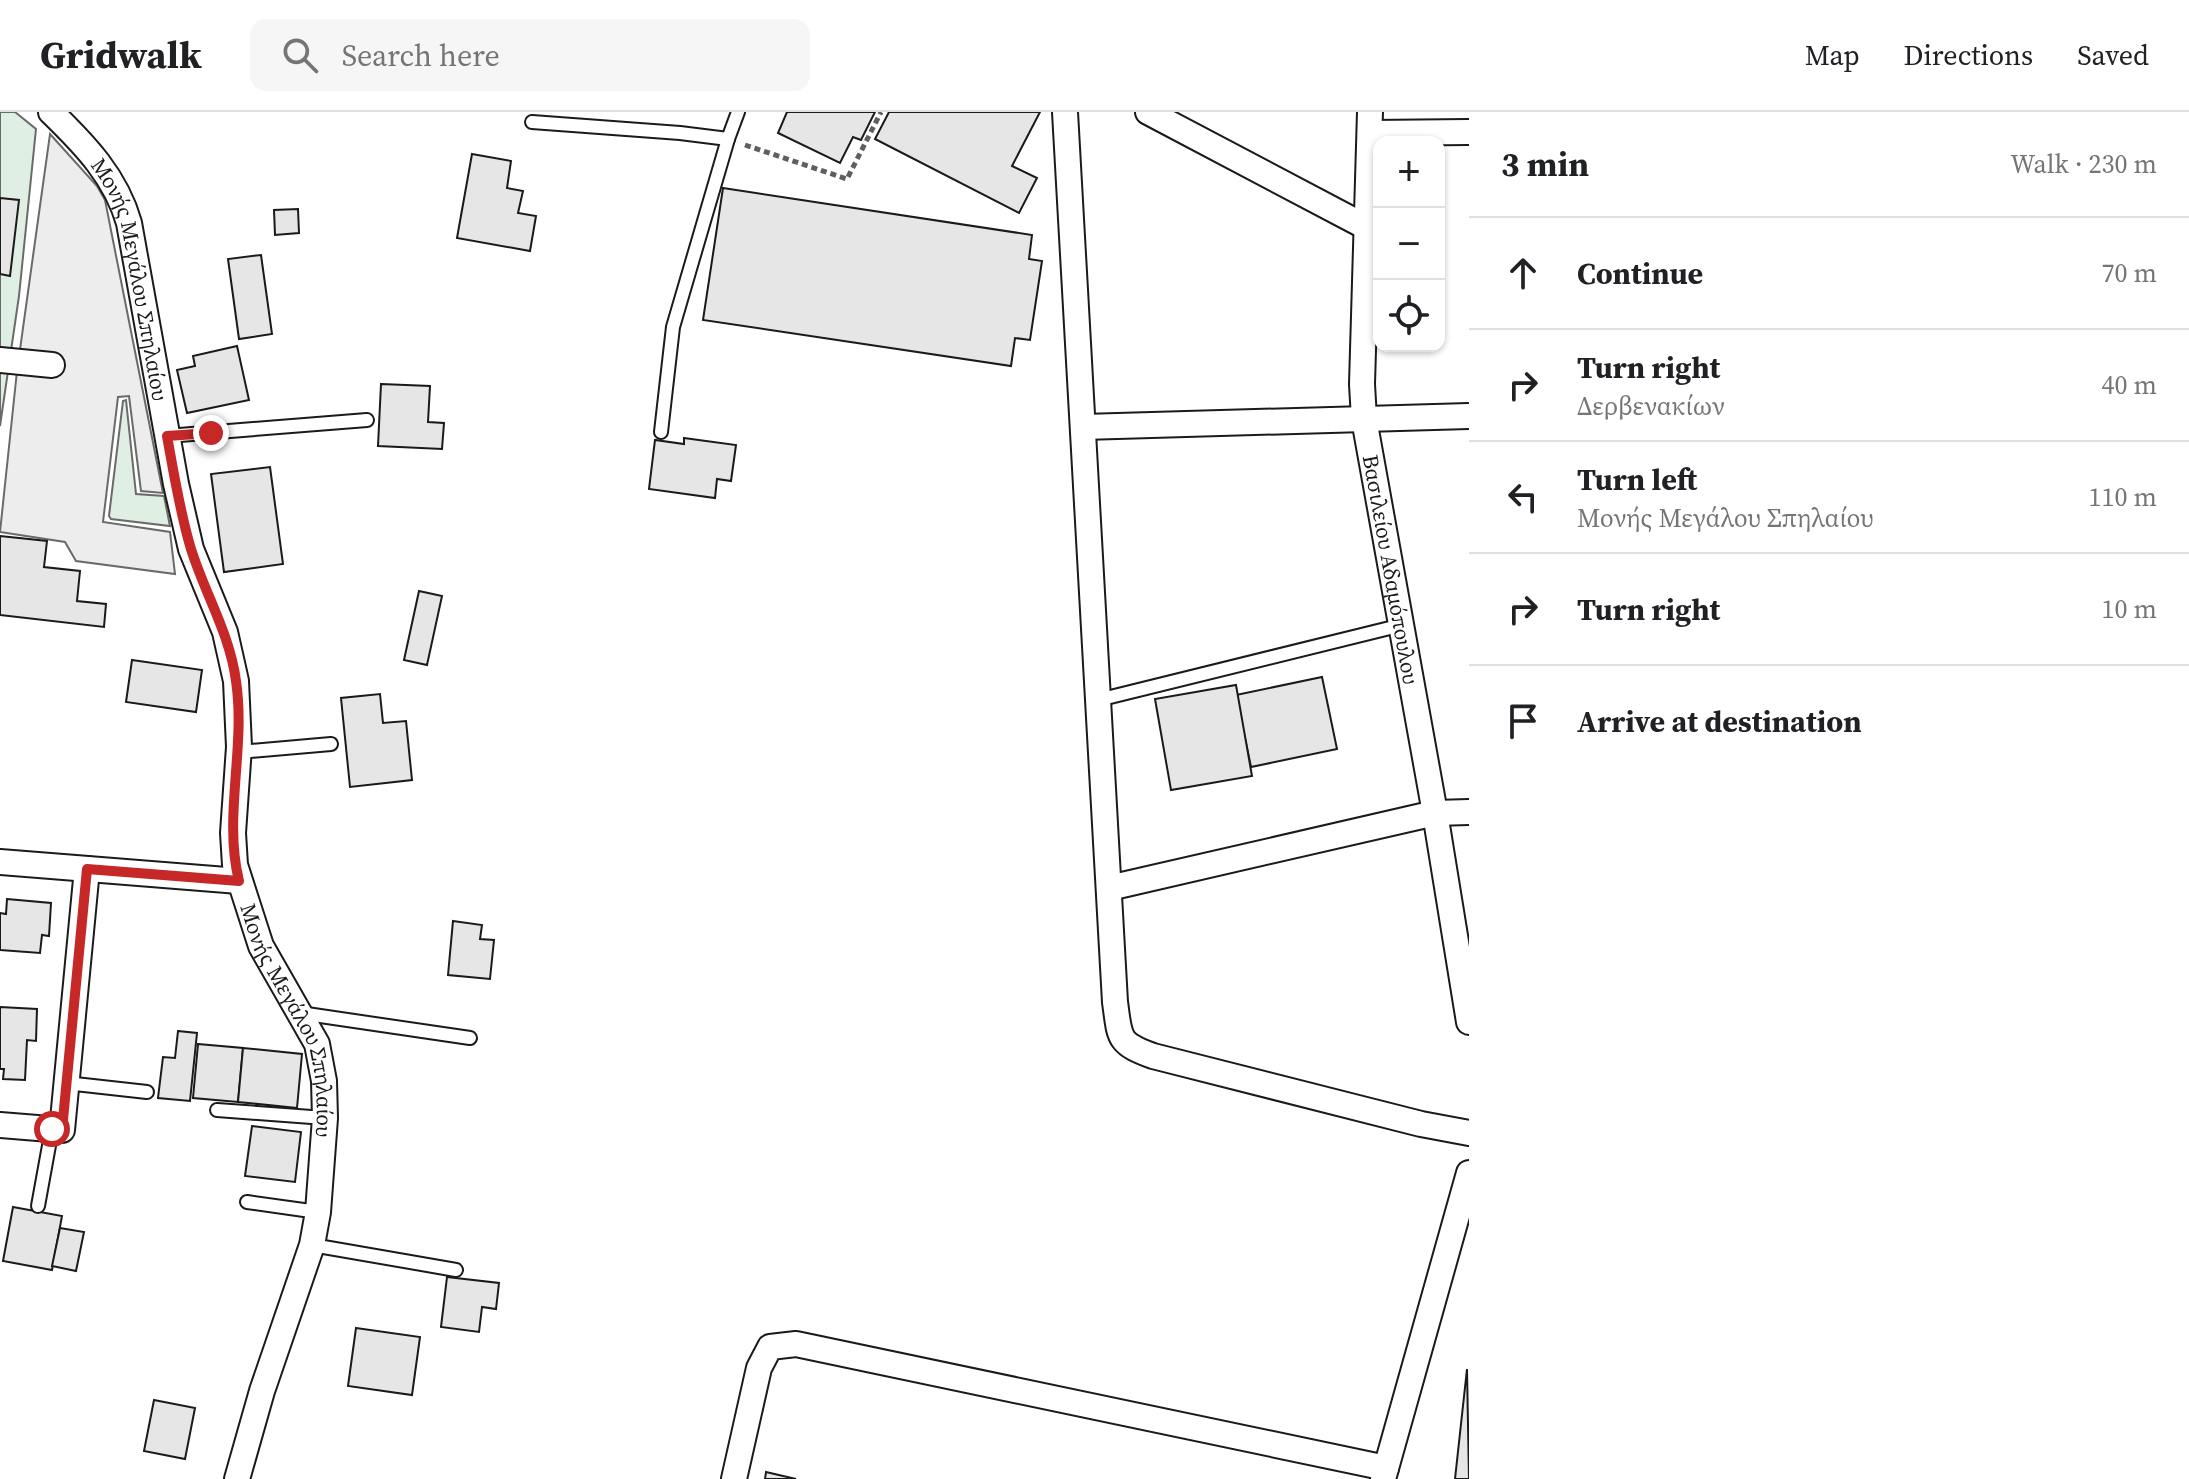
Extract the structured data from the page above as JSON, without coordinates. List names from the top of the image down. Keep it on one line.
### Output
{"streets":{"street":["Μονής Μεγάλου Σπηλαίου","Βασιλείου Αδαμόπουλου"]},"page":{"header":"Gridwalk","search":"Search here","nav":["Map","Directions","Saved"],"heading":["3 min","Walk · 230 m"],"map_buttons":["+","−"],"list":[["Continue","70 m"],["Turn right","Δερβενακίων","40 m"],["Turn left","Μονής Μεγάλου Σπηλαίου","110 m"],["Turn right","10 m"],"Arrive at destination"]}}
